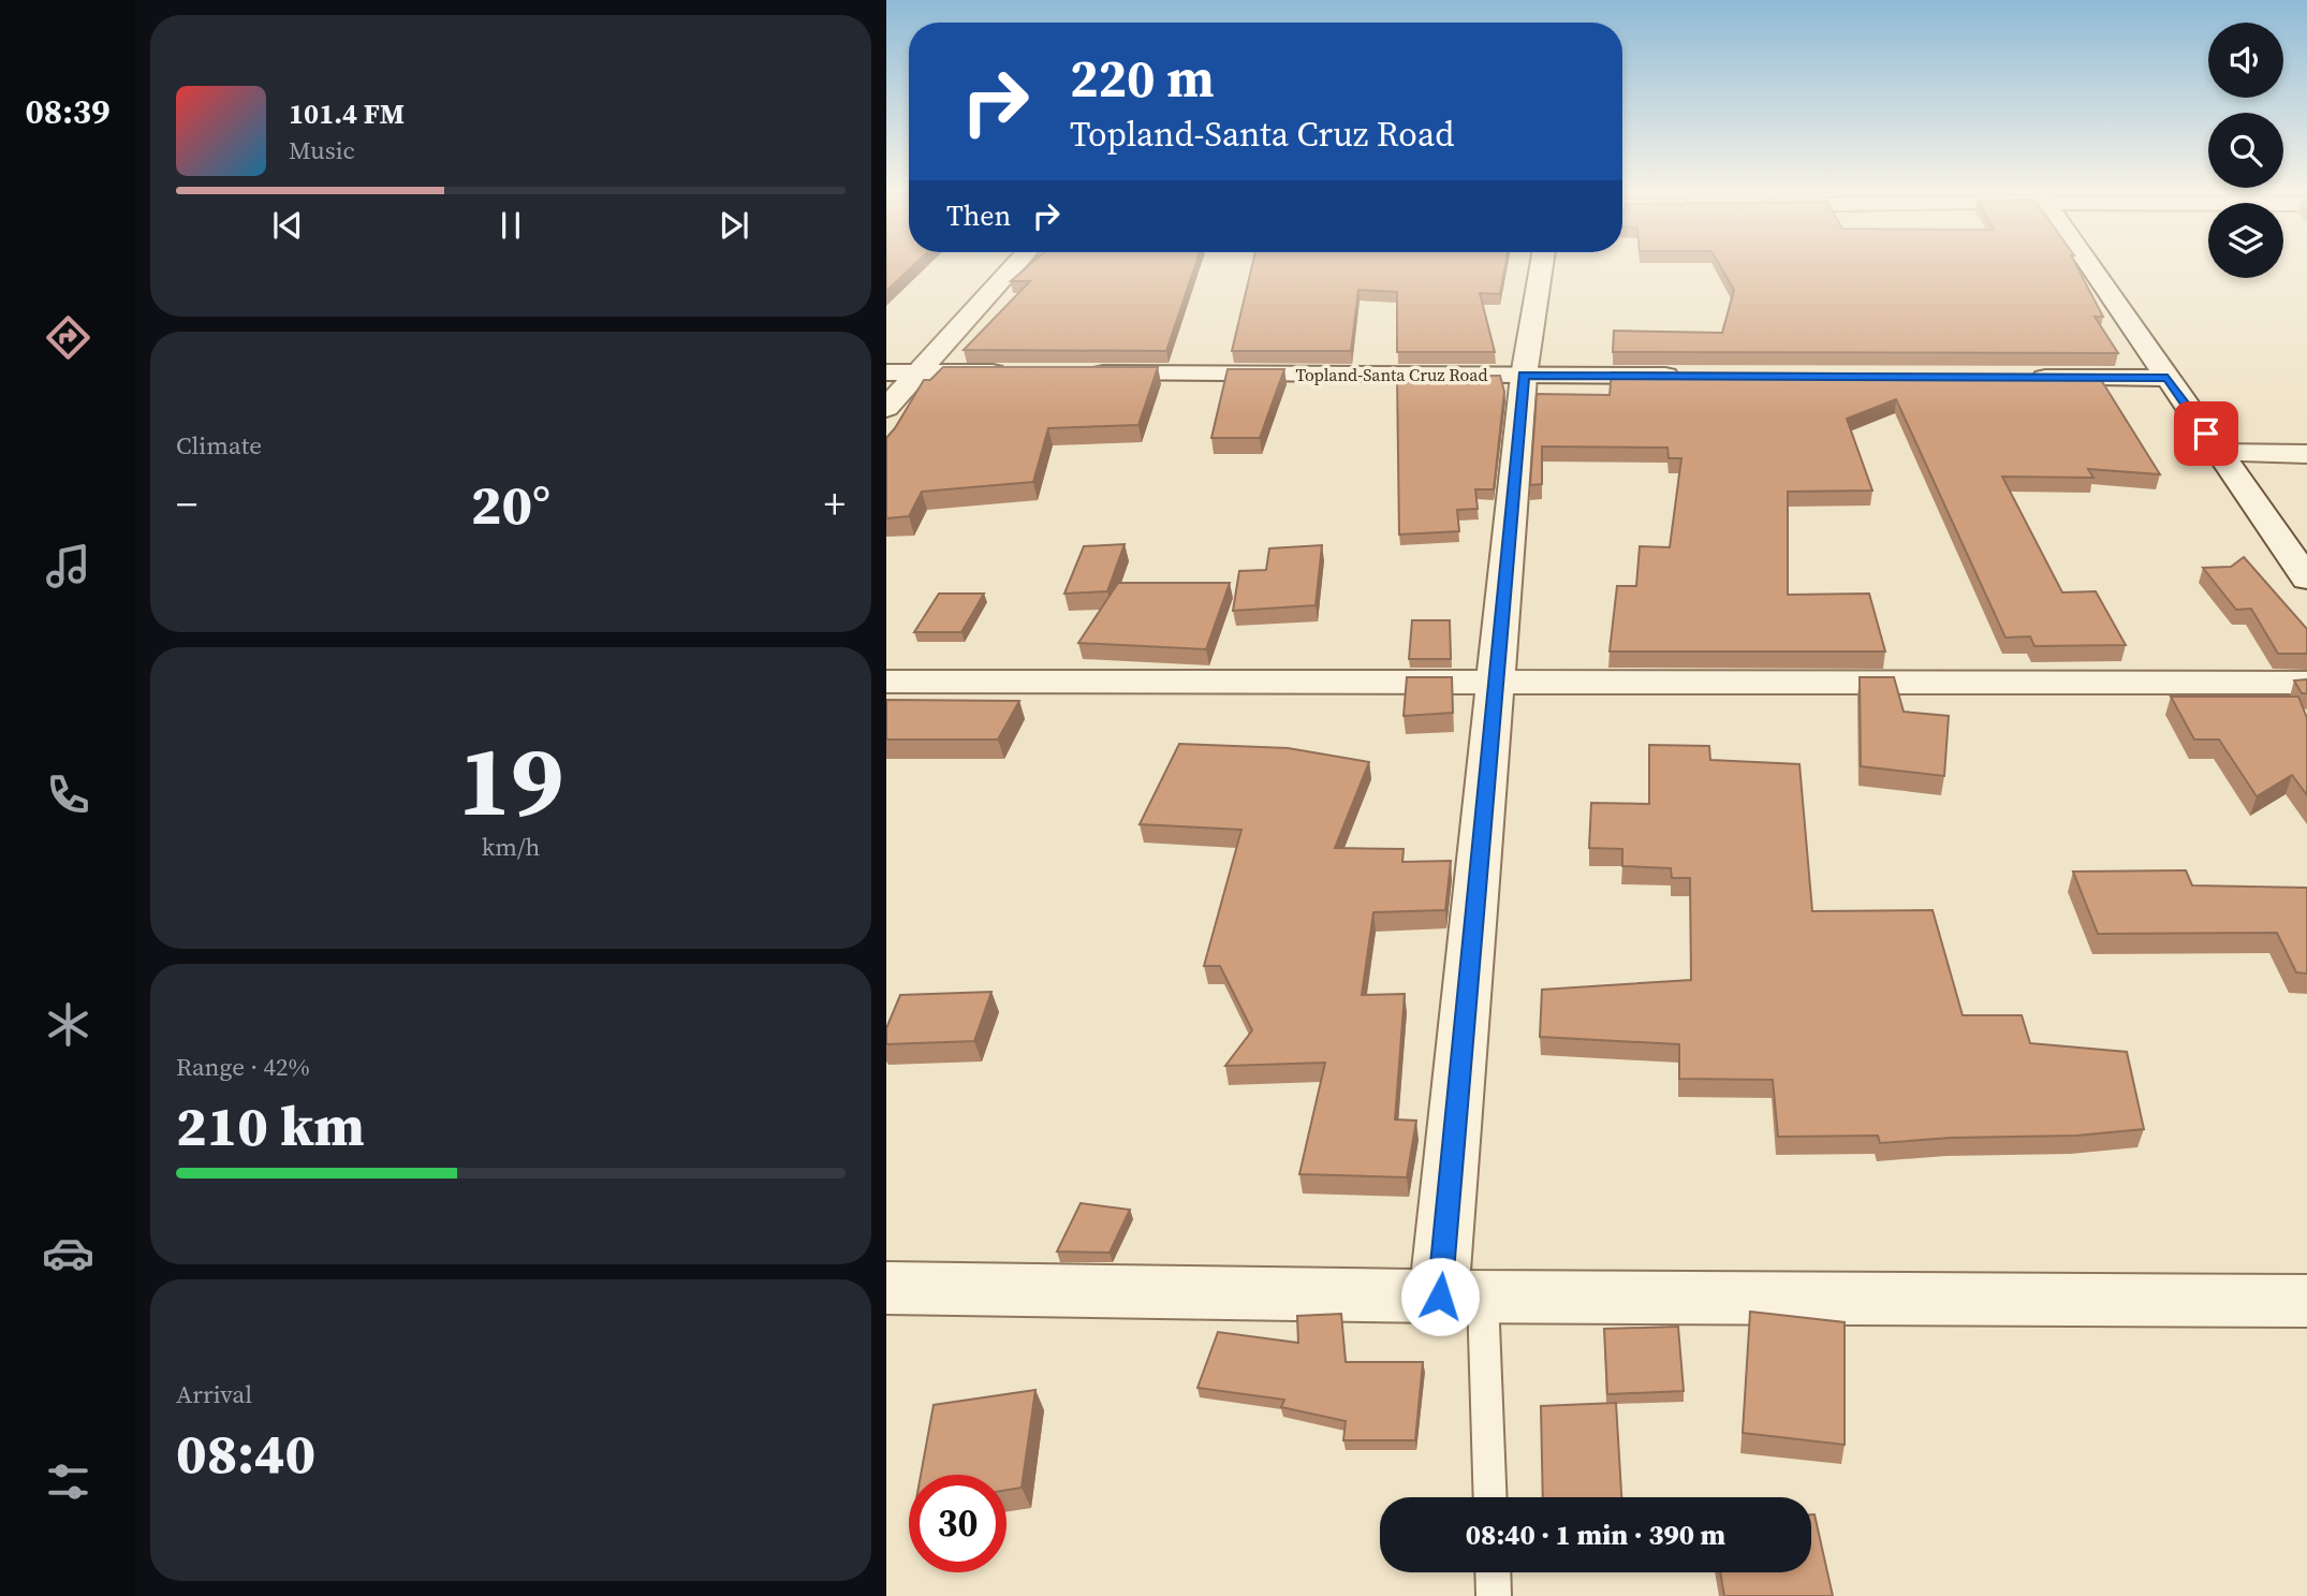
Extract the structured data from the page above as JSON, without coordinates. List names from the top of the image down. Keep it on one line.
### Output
{"streets":{"street":["Topland-Santa Cruz Road"]},"page":{"tabs":"08:39","turn":["220 m","Topland-Santa Cruz Road"],"song":["101.4 FM","Music"],"then":"Then","tile":["Climate",["19","km/h"],["Range · 42%","210 km"],["Arrival","08:40"]],"heat":["−","20°","+"],"limit":"30","trip":"08:40 · 1 min · 390 m"}}
